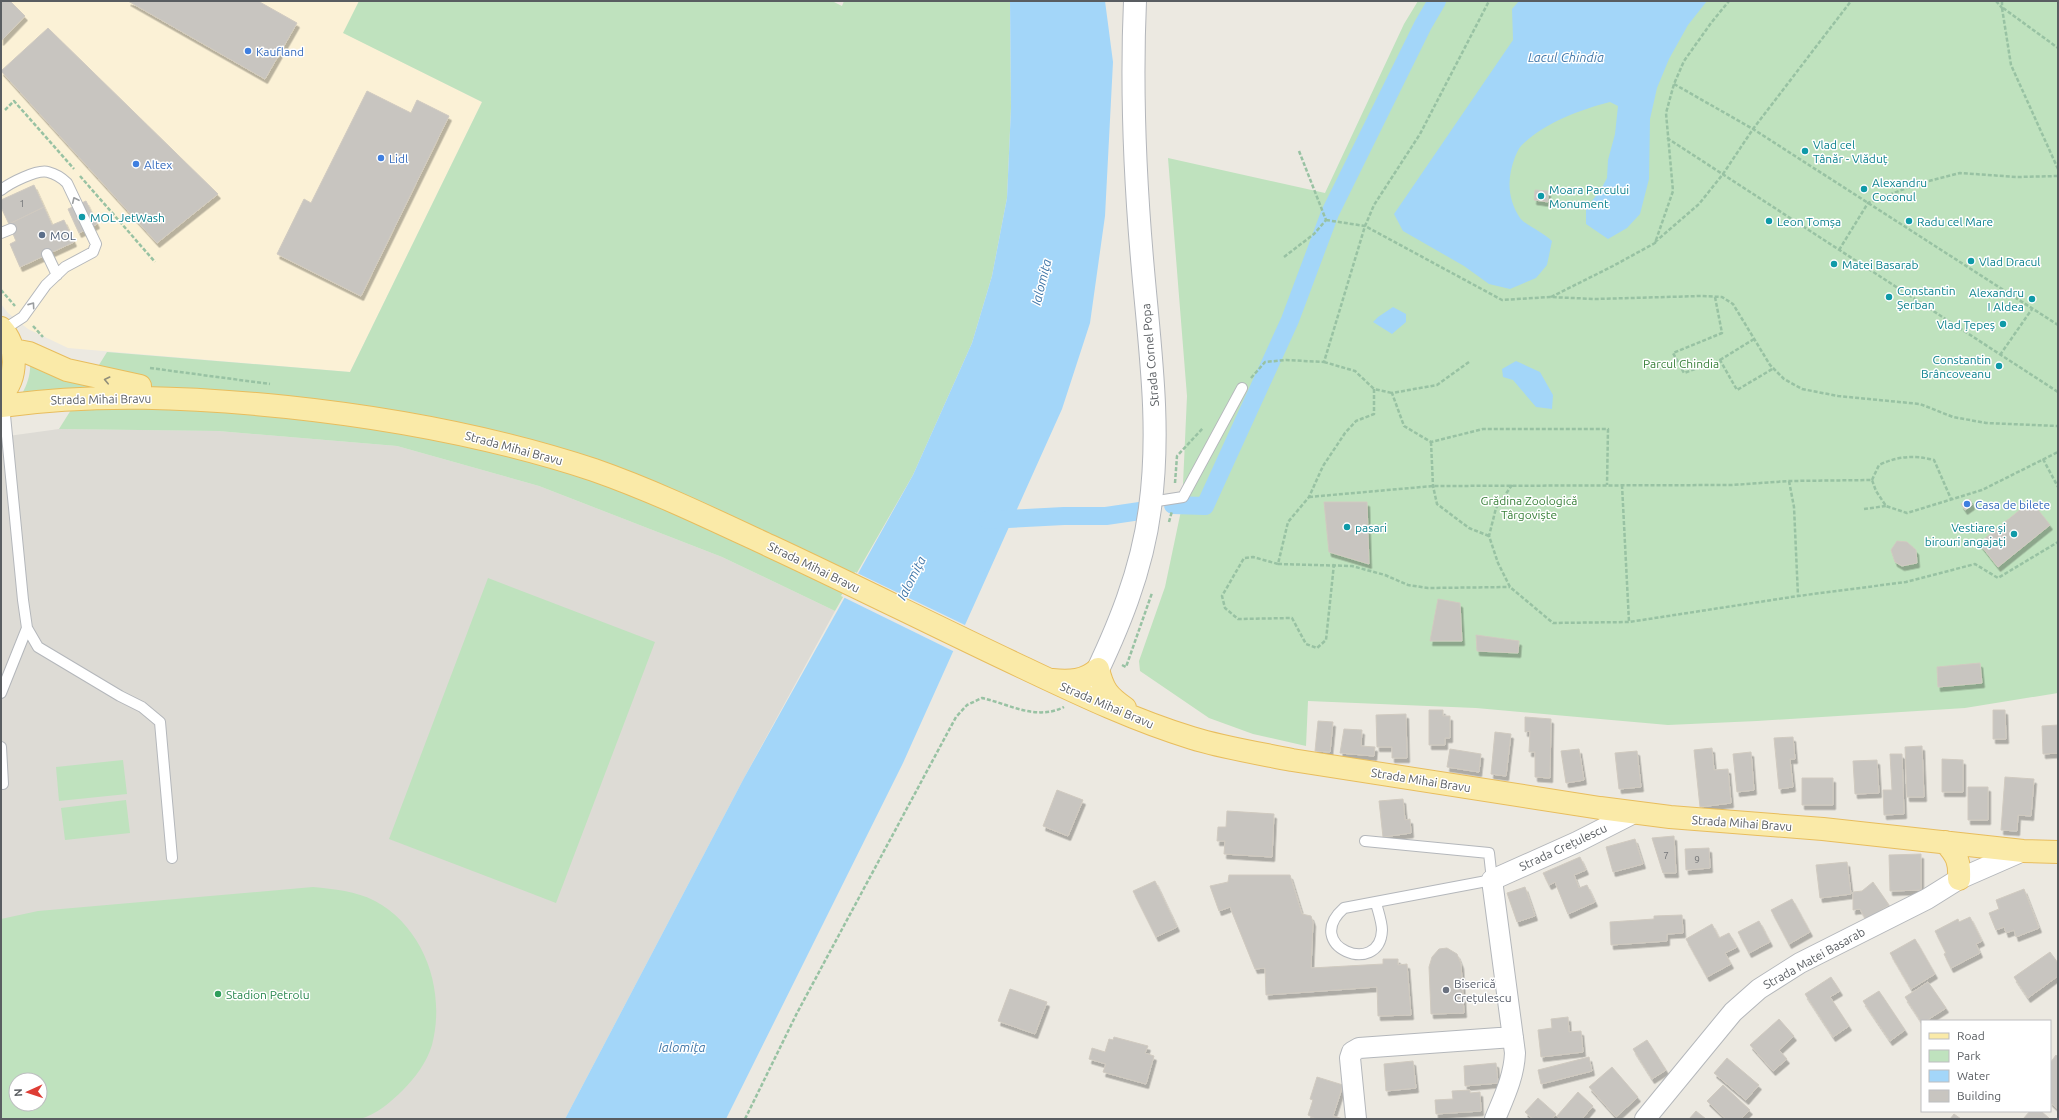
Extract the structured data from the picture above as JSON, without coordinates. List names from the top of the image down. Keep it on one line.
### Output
{"streets":{"main road":["Strada Cornel Popa","Strada Mihai Bravu"],"street":["Strada Crețulescu","Strada Matei Basarab"]},"crossings":[["Strada Cornel Popa","Strada Mihai Bravu"],["Strada Mihai Bravu","Strada Crețulescu"],["Strada Mihai Bravu","Strada Matei Basarab"]],"water":["Lacul Chindia","Ialomița"],"parks":["Parcul Chindia","Grădina Zoologică Târgoviște"],"places":["Kaufland","Vlad cel Tânăr - Vlăduț","Lidl","Altex","Alexandru Coconul","Moara Parcului Monument","MOL JetWash","Leon Tomșa","Radu cel Mare","MOL","Vlad Dracul","Matei Basarab","Constantin Şerban","Alexandru I Aldea","Vlad Țepeș","Constantin Brâncoveanu","Casa de bilete","pasari","Vestiare și birouri angajați","Biserică Crețulescu","Stadion Petrolu"],"house_numbers":["1","7","9"],"legend":["Road","Park","Water","Building"],"north":"left"}
